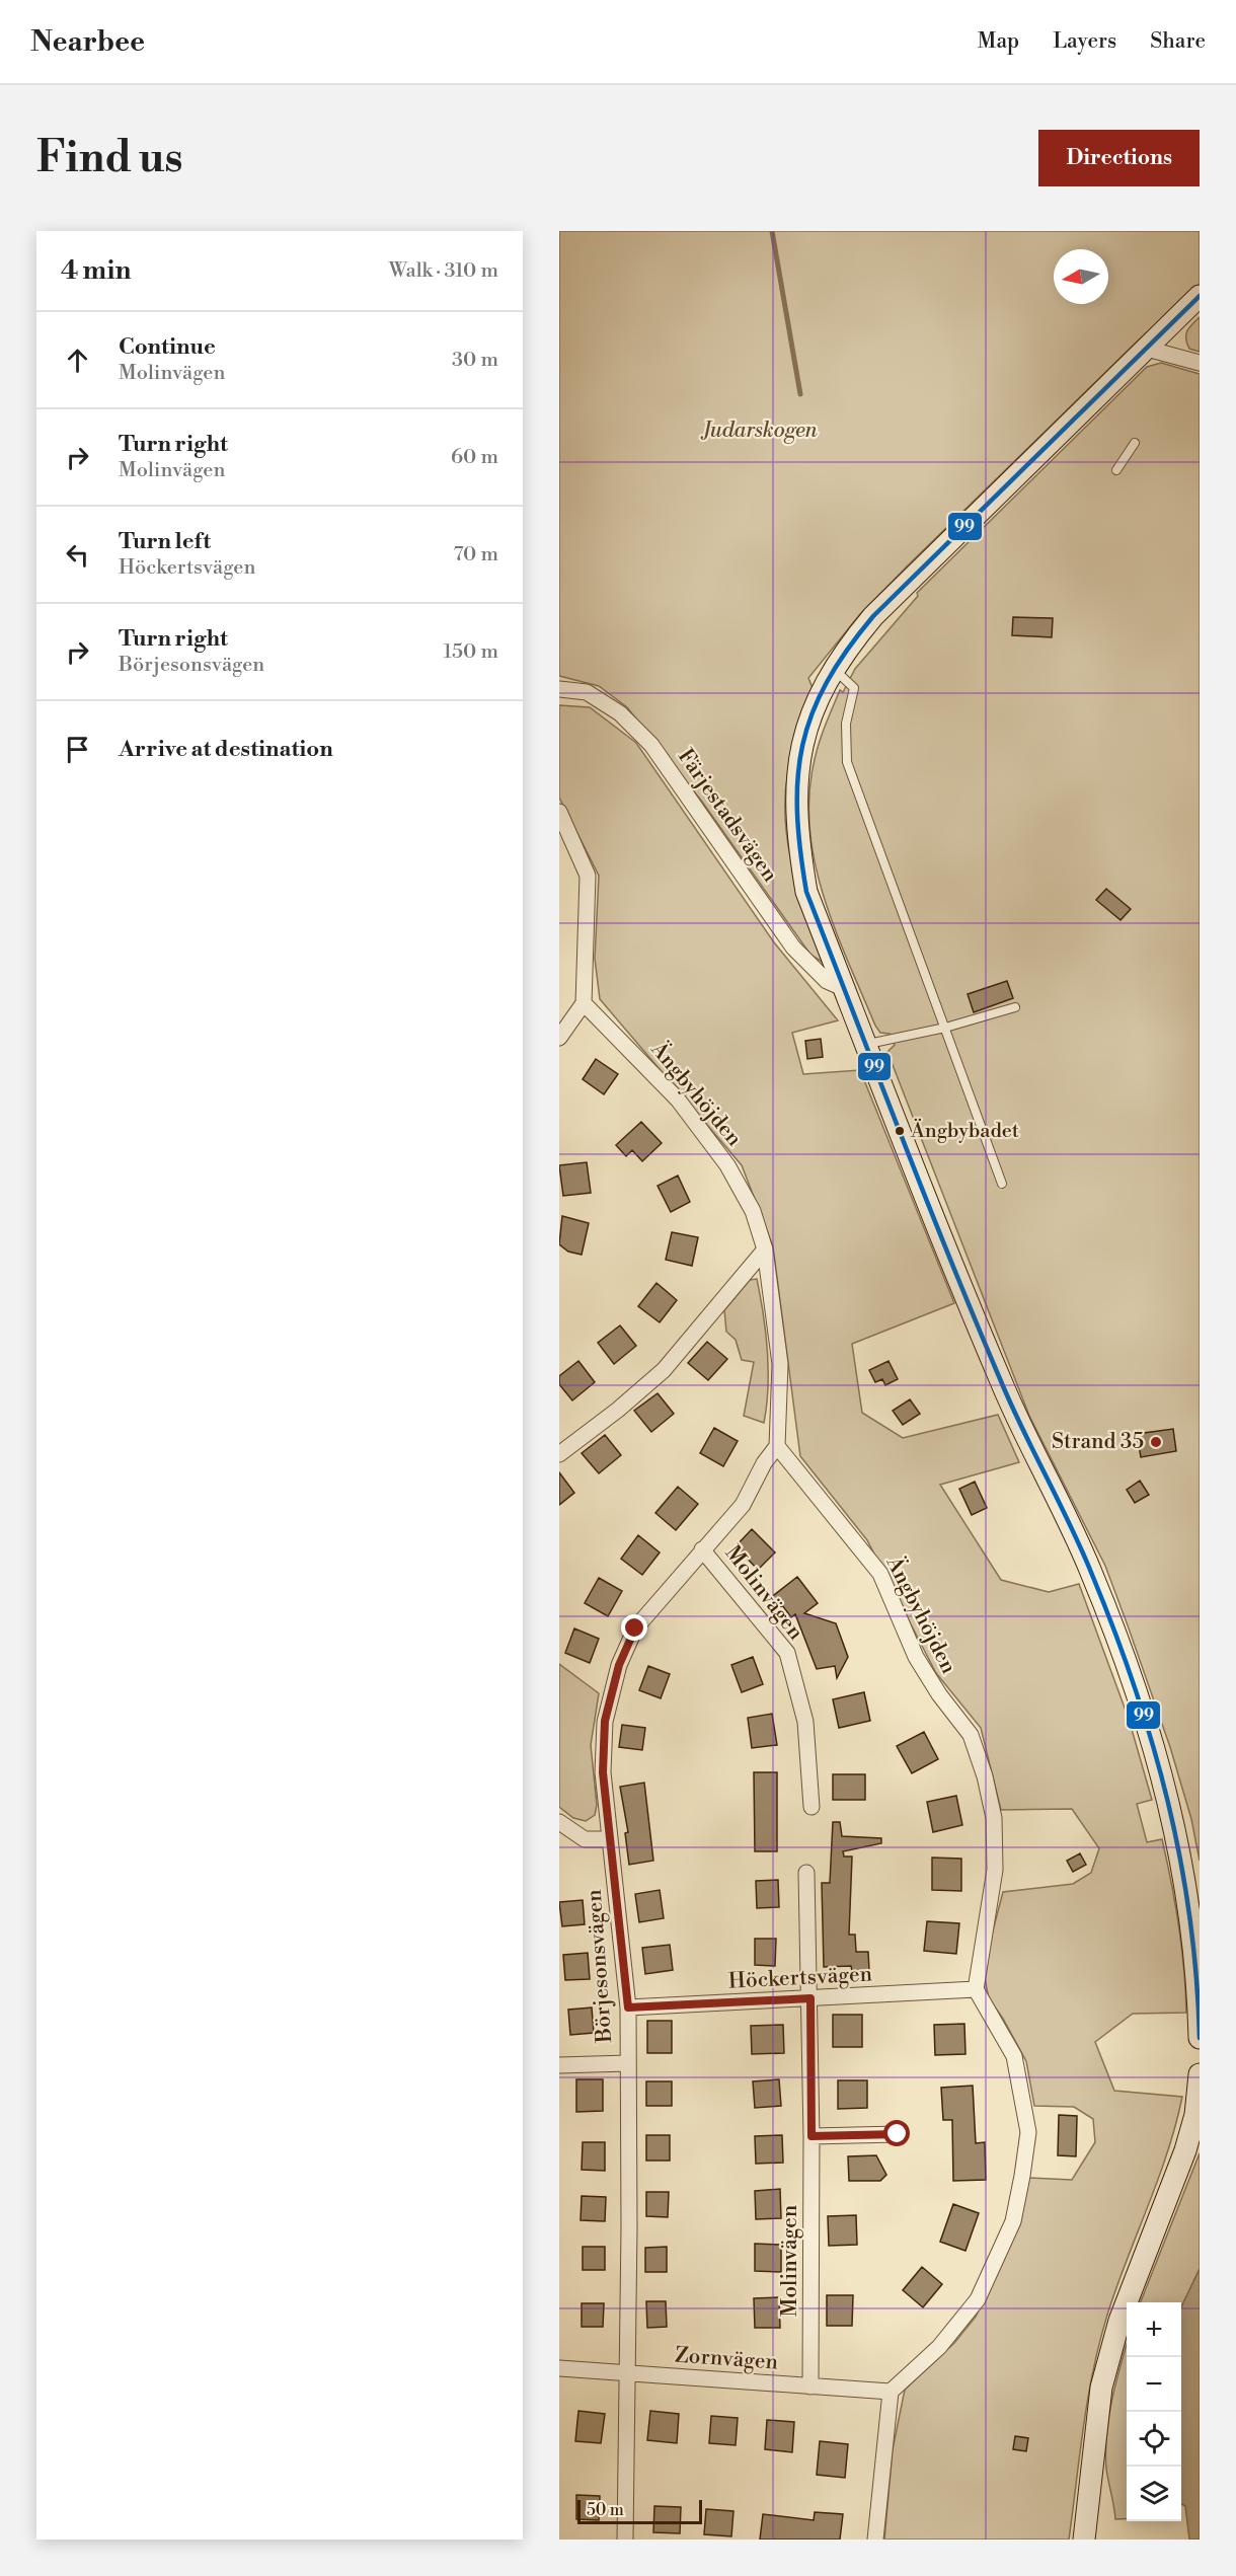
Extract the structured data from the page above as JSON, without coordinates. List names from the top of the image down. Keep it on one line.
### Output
{"streets":{"street":["Färjestadsvägen","Ängbyhöjden","Molinvägen","Börjesonsvägen","Höckertsvägen","Zornvägen"]},"crossings":[["Ängbyhöjden","Börjesonsvägen"],["Ängbyhöjden","Höckertsvägen"],["Molinvägen","Börjesonsvägen"],["Molinvägen","Höckertsvägen"],["Molinvägen","Zornvägen"],["Börjesonsvägen","Höckertsvägen"],["Börjesonsvägen","Zornvägen"]],"parks":["Judarskogen"],"places":["Ängbybadet","Strand 35"],"lines":["transit line 99"],"scale_bar":"50 m","north":"left","page":{"header":"Nearbee","nav":["Map","Layers","Share"],"buttons":"Directions","title":"Find us","heading":["4 min","Walk · 310 m"],"list":[["Continue","Molinvägen","30 m"],["Turn right","Molinvägen","60 m"],["Turn left","Höckertsvägen","70 m"],["Turn right","Börjesonsvägen","150 m"],"Arrive at destination"],"map_buttons":["+","−"],"scale":"50 m"}}
